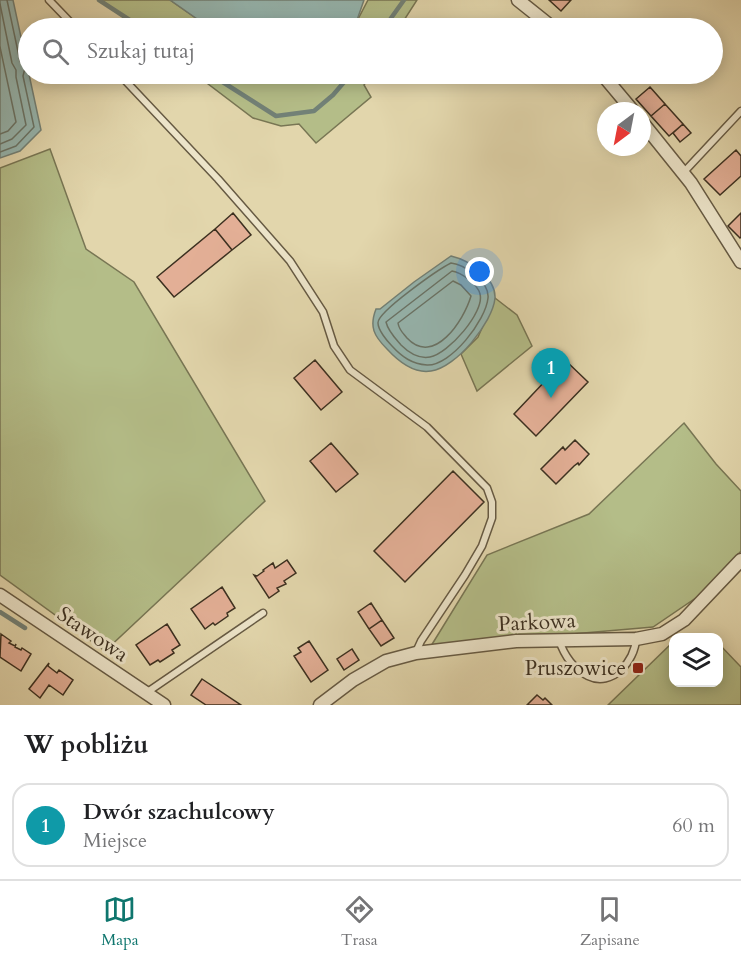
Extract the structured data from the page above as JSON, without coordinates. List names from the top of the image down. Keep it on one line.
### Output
{"streets":{"street":["Parkowa","Stawowa"]},"places":{"transit":["Pruszowice"]},"north":"bottom left","page":{"search":"Szukaj tutaj","pins":"1","heading":"W pobliżu","list":[{"mark":"1","name":"Dwór szachulcowy","note":"Miejsce","value":"60 m"}],"nav":["Mapa","Trasa","Zapisane"]}}
